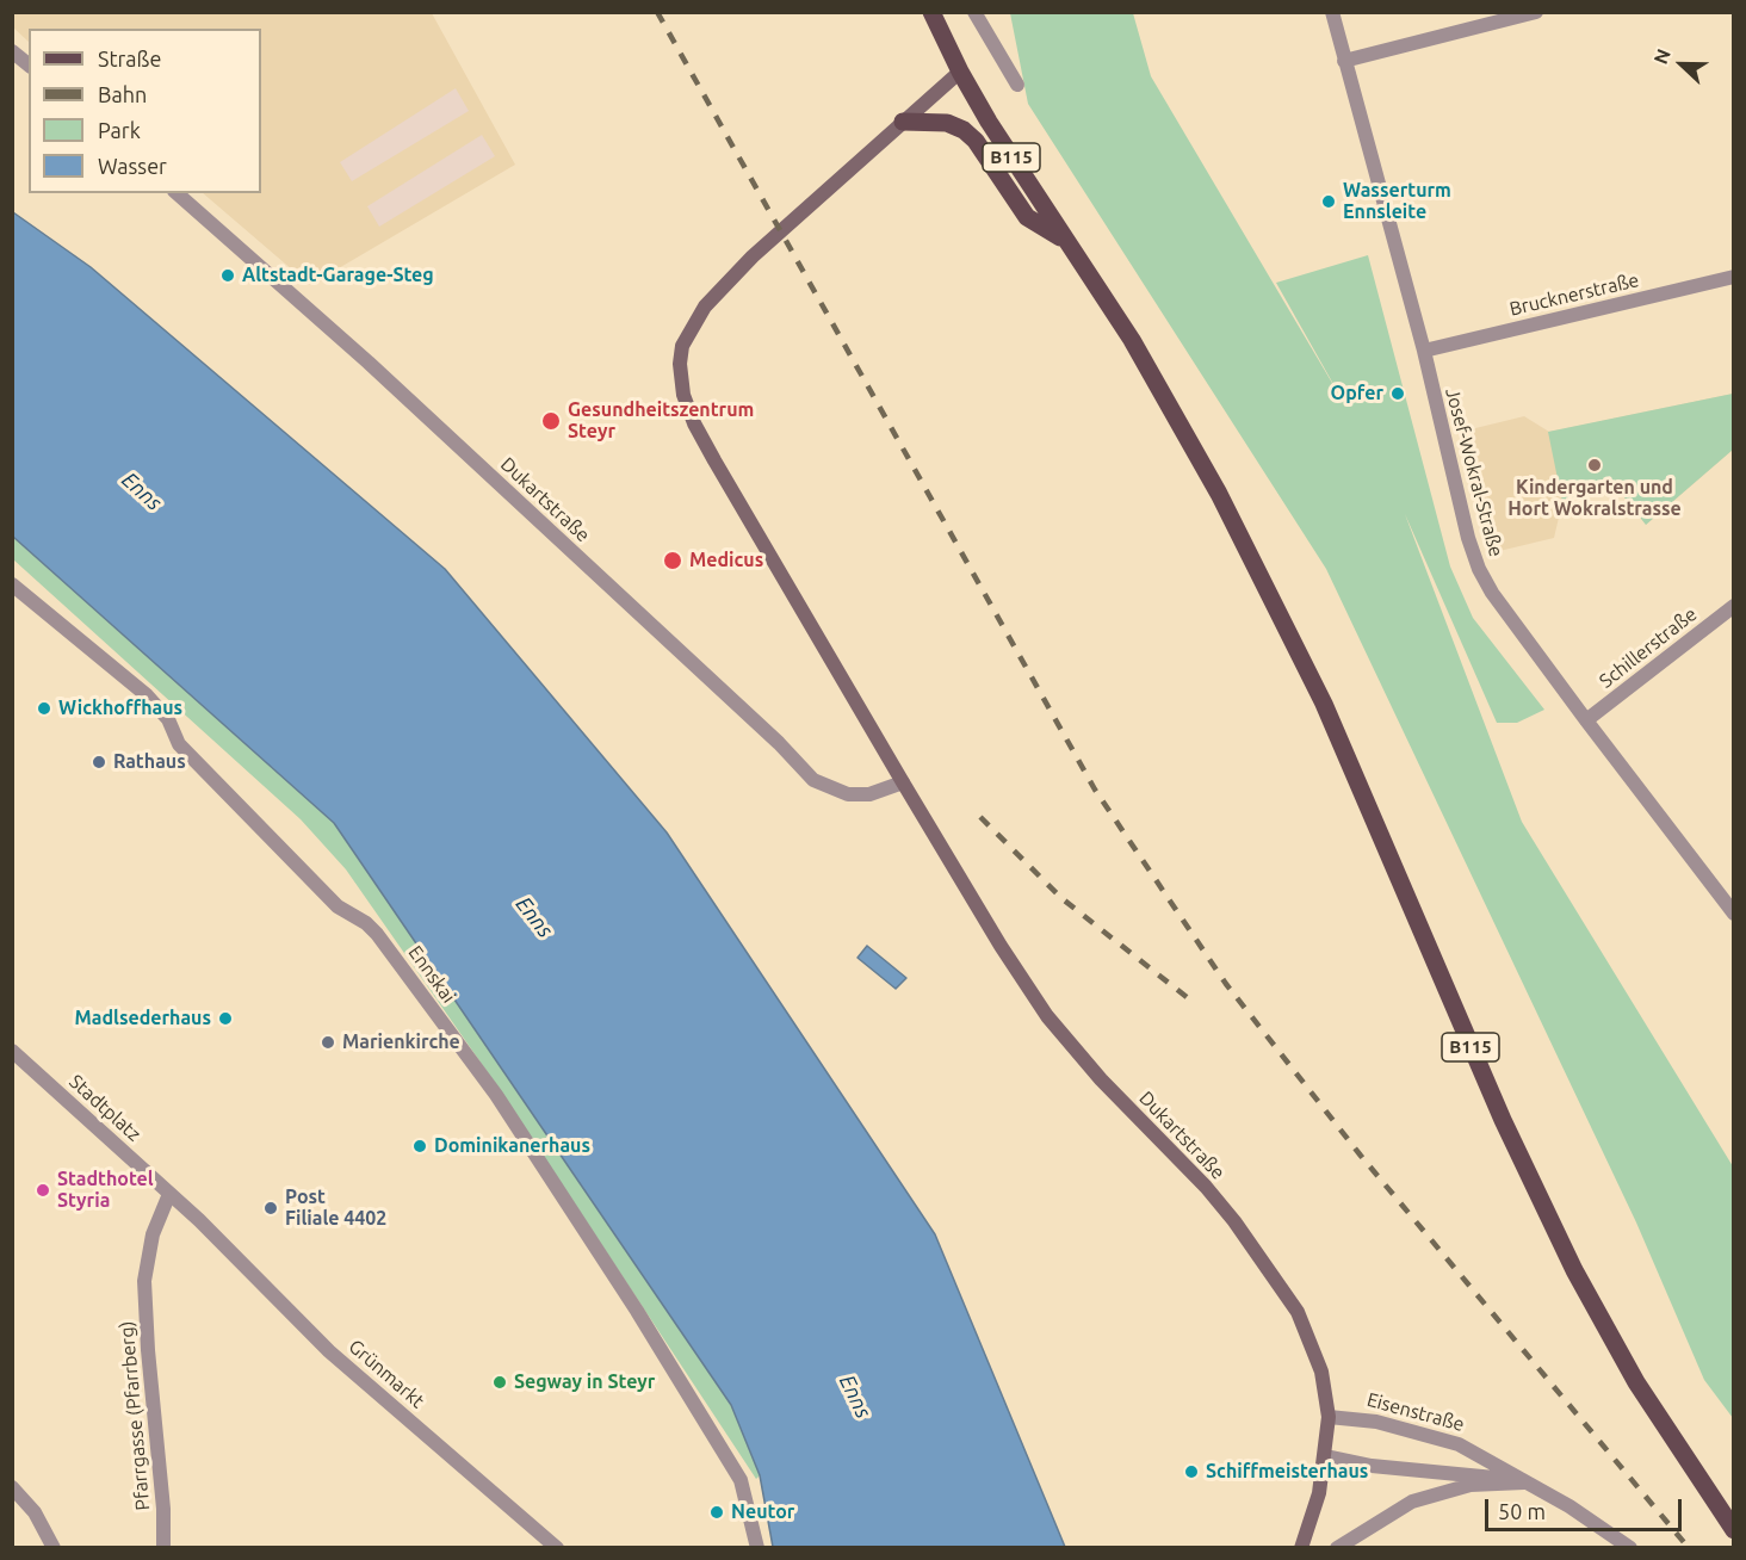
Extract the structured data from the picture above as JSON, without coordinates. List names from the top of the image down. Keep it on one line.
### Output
{"streets":{"main road":["B115","Dukartstraße"],"street":["Brucknerstraße","Josef-Wokral-Straße","Schillerstraße","Ennskai","Stadtplatz","Grünmarkt","Eisenstraße","Pfarrgasse (Pfarrberg)"]},"crossings":[["B115","Dukartstraße"],["Brucknerstraße","Josef-Wokral-Straße"],["Josef-Wokral-Straße","Schillerstraße"],["Dukartstraße","Eisenstraße"],["Stadtplatz","Grünmarkt"],["Stadtplatz","Pfarrgasse (Pfarrberg)"]],"water":["Enns"],"places":["Wasserturm Ennsleite","Altstadt-Garage-Steg","Opfer","Gesundheitszentrum Steyr","Kindergarten und Hort Wokralstrasse","Medicus","Wickhoffhaus","Rathaus","Madlsederhaus","Marienkirche","Dominikanerhaus","Stadthotel Styria","Post Filiale 4402","Segway in Steyr","Schiffmeisterhaus","Neutor"],"legend":["Straße","Bahn","Park","Wasser"],"scale_bar":"50 m","north":"left"}
